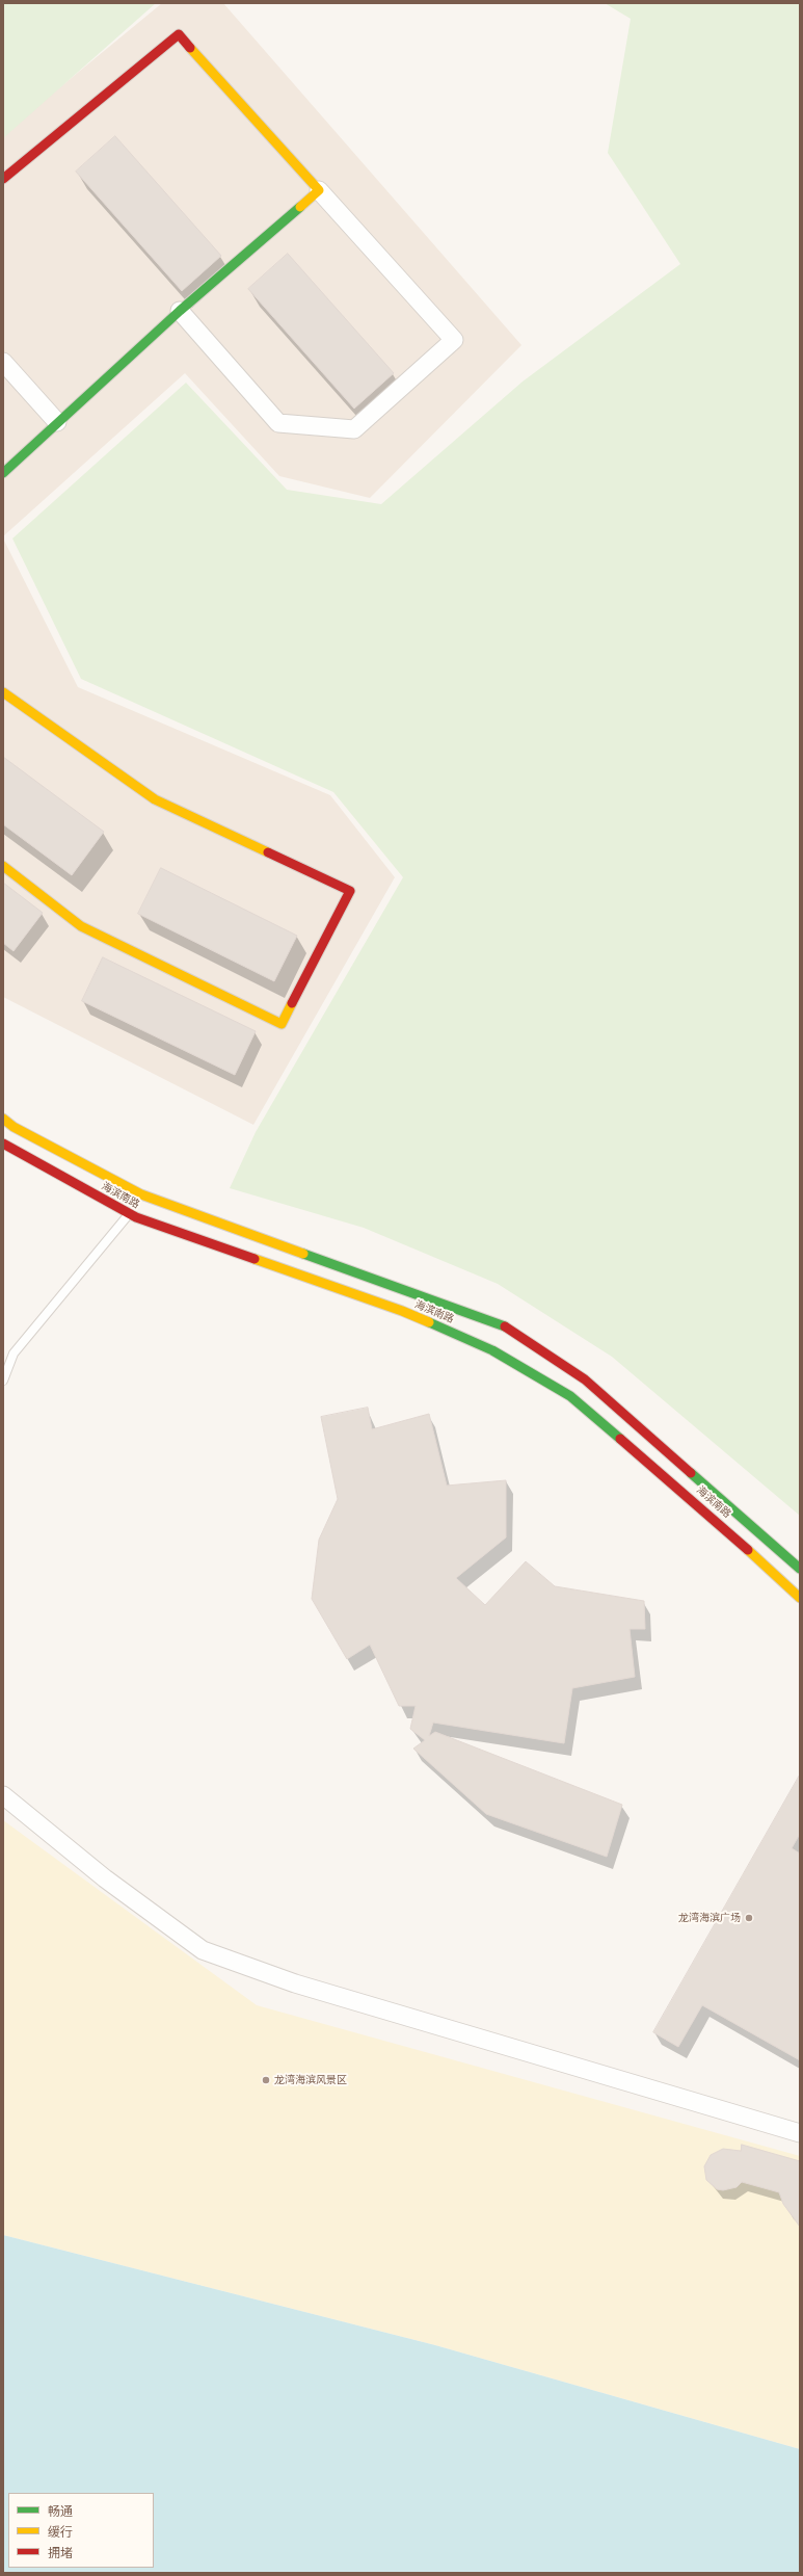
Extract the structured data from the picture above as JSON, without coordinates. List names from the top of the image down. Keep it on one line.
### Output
{"streets":{"main road":["海滨南路"]},"places":["龙湾海滨广场","龙湾海滨风景区"],"legend":["畅通","缓行","拥堵"]}
